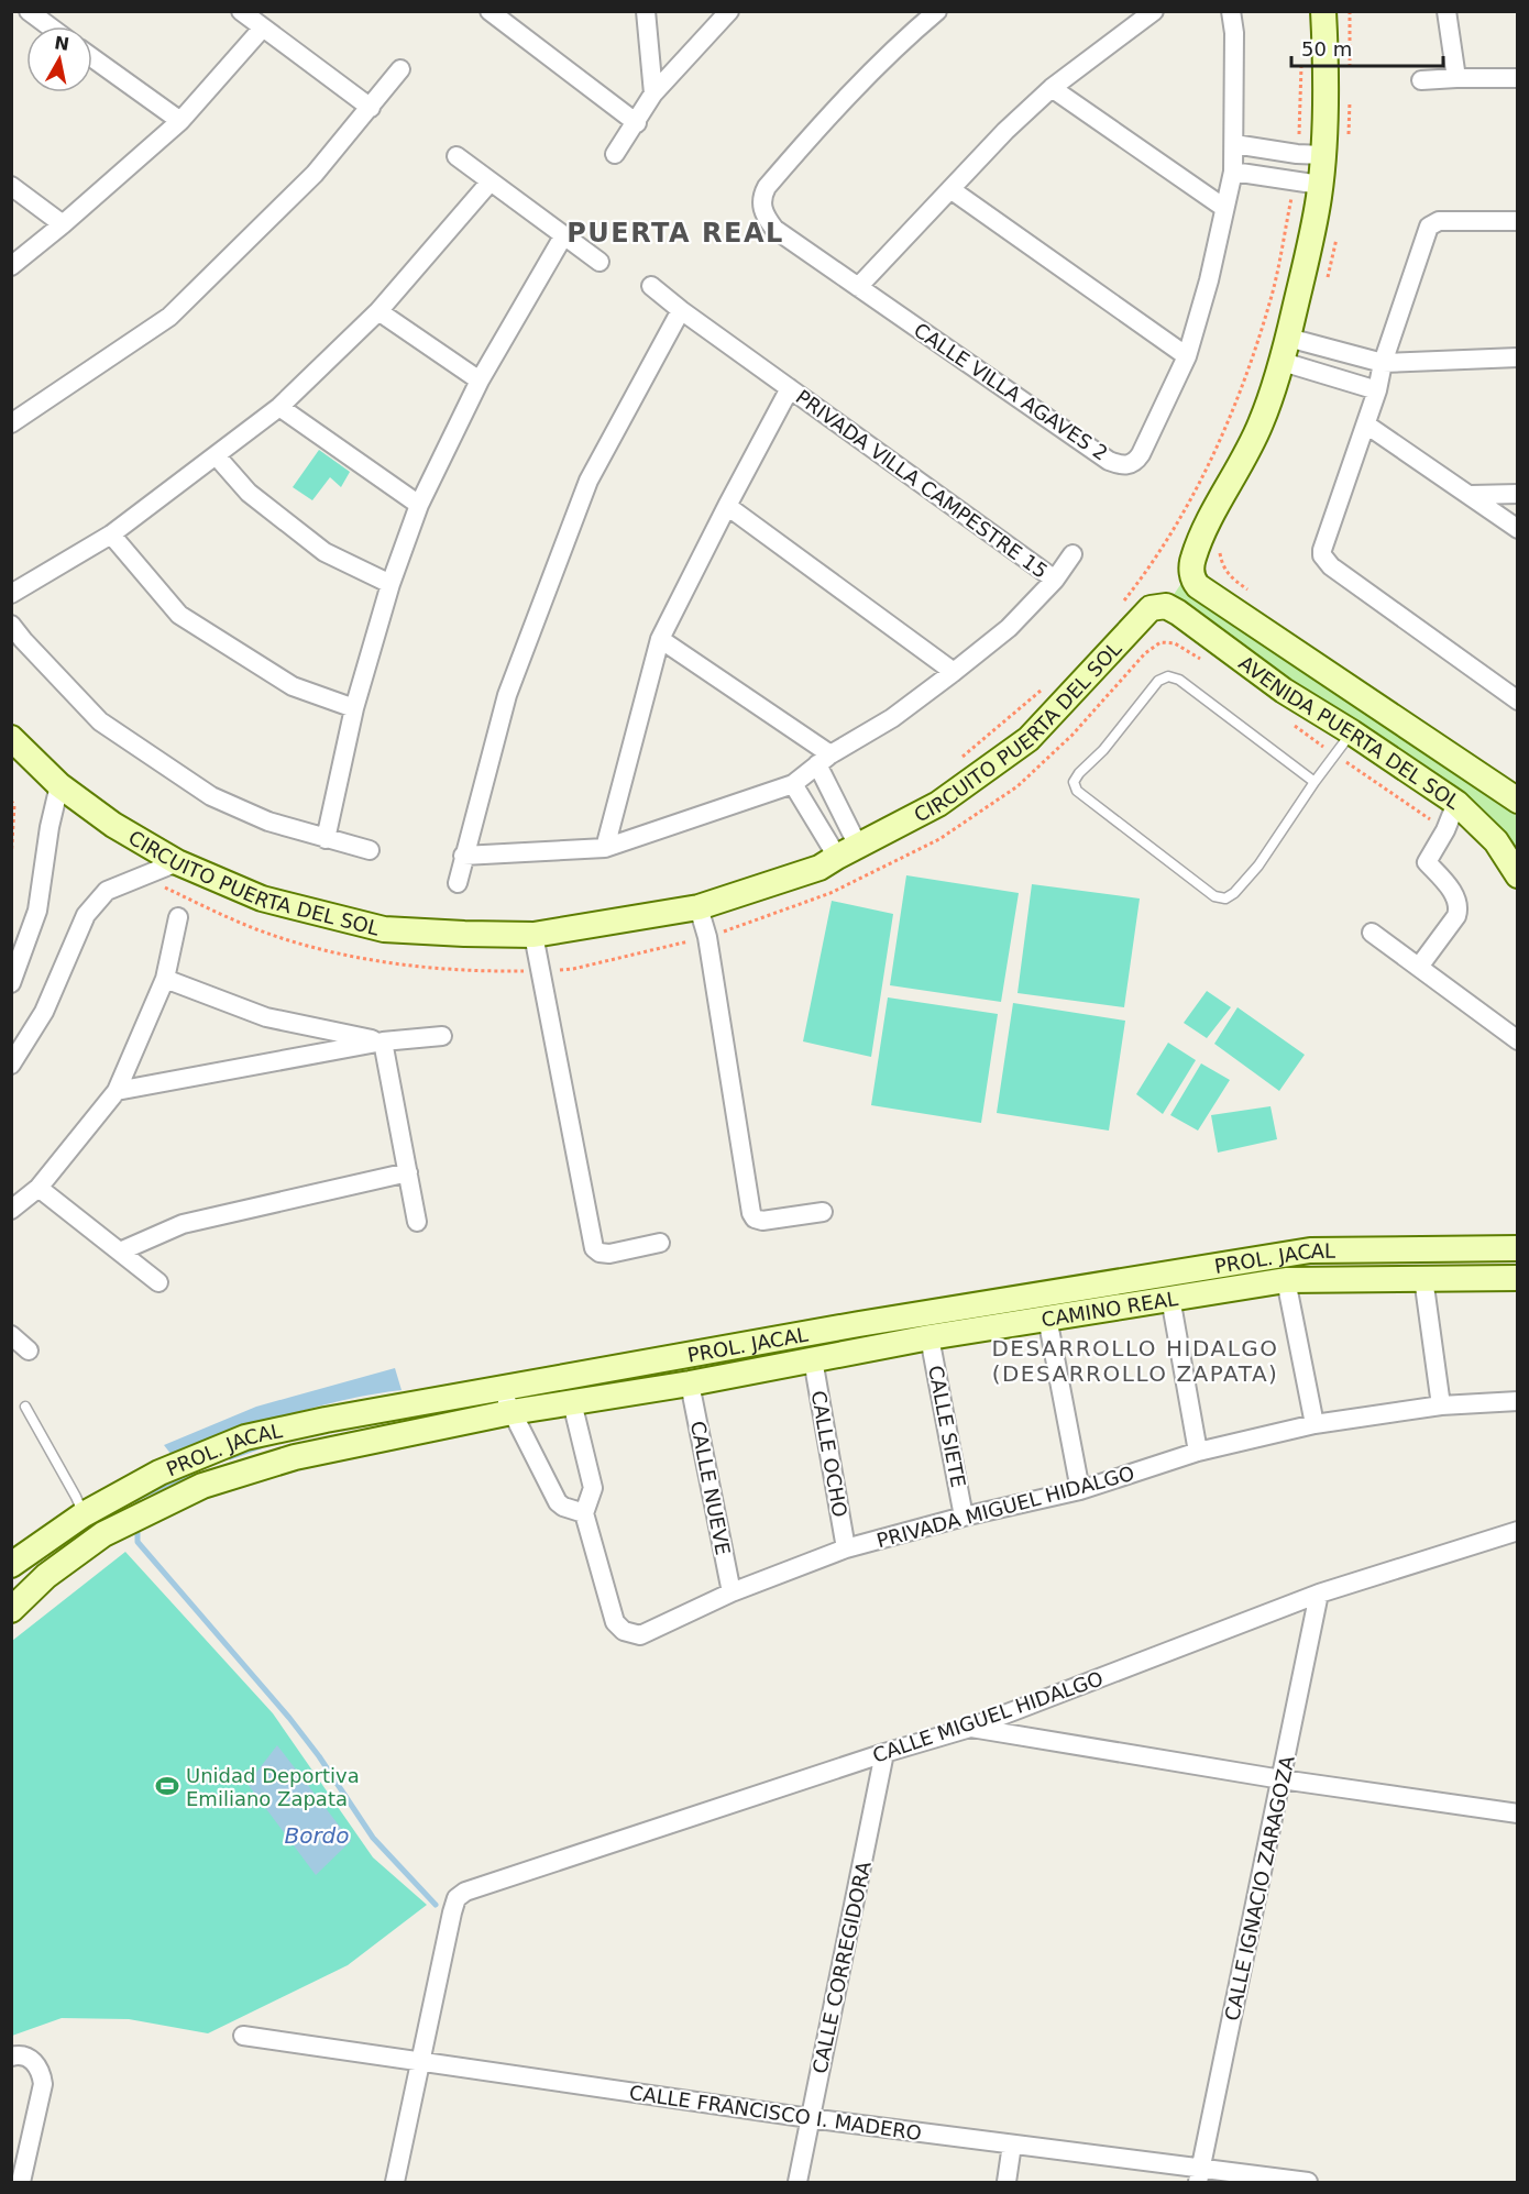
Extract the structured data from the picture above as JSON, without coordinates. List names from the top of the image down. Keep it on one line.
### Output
{"streets":{"street":["CALLE VILLA AGAVES 2","PRIVADA VILLA CAMPESTRE 15","CIRCUITO PUERTA DEL SOL","AVENIDA PUERTA DEL SOL","PROL. JACAL","CAMINO REAL","CALLE SIETE","CALLE OCHO","CALLE NUEVE","PRIVADA MIGUEL HIDALGO","CALLE MIGUEL HIDALGO","CALLE IGNACIO ZARAGOZA","CALLE CORREGIDORA","CALLE FRANCISCO I. MADERO"]},"crossings":[["CIRCUITO PUERTA DEL SOL","AVENIDA PUERTA DEL SOL"],["PROL. JACAL","CAMINO REAL"],["CAMINO REAL","CALLE SIETE"],["CAMINO REAL","CALLE OCHO"],["CAMINO REAL","CALLE NUEVE"],["CALLE SIETE","PRIVADA MIGUEL HIDALGO"],["CALLE OCHO","PRIVADA MIGUEL HIDALGO"],["CALLE NUEVE","PRIVADA MIGUEL HIDALGO"],["CALLE MIGUEL HIDALGO","CALLE IGNACIO ZARAGOZA"],["CALLE MIGUEL HIDALGO","CALLE CORREGIDORA"],["CALLE MIGUEL HIDALGO","CALLE FRANCISCO I. MADERO"],["CALLE IGNACIO ZARAGOZA","CALLE FRANCISCO I. MADERO"],["CALLE CORREGIDORA","CALLE FRANCISCO I. MADERO"]],"districts":["PUERTA REAL","DESARROLLO HIDALGO (DESARROLLO ZAPATA)"],"water":["Bordo"],"places":{"sports":["Unidad Deportiva Emiliano Zapata"]},"scale_bar":"50 m","north":"top"}
